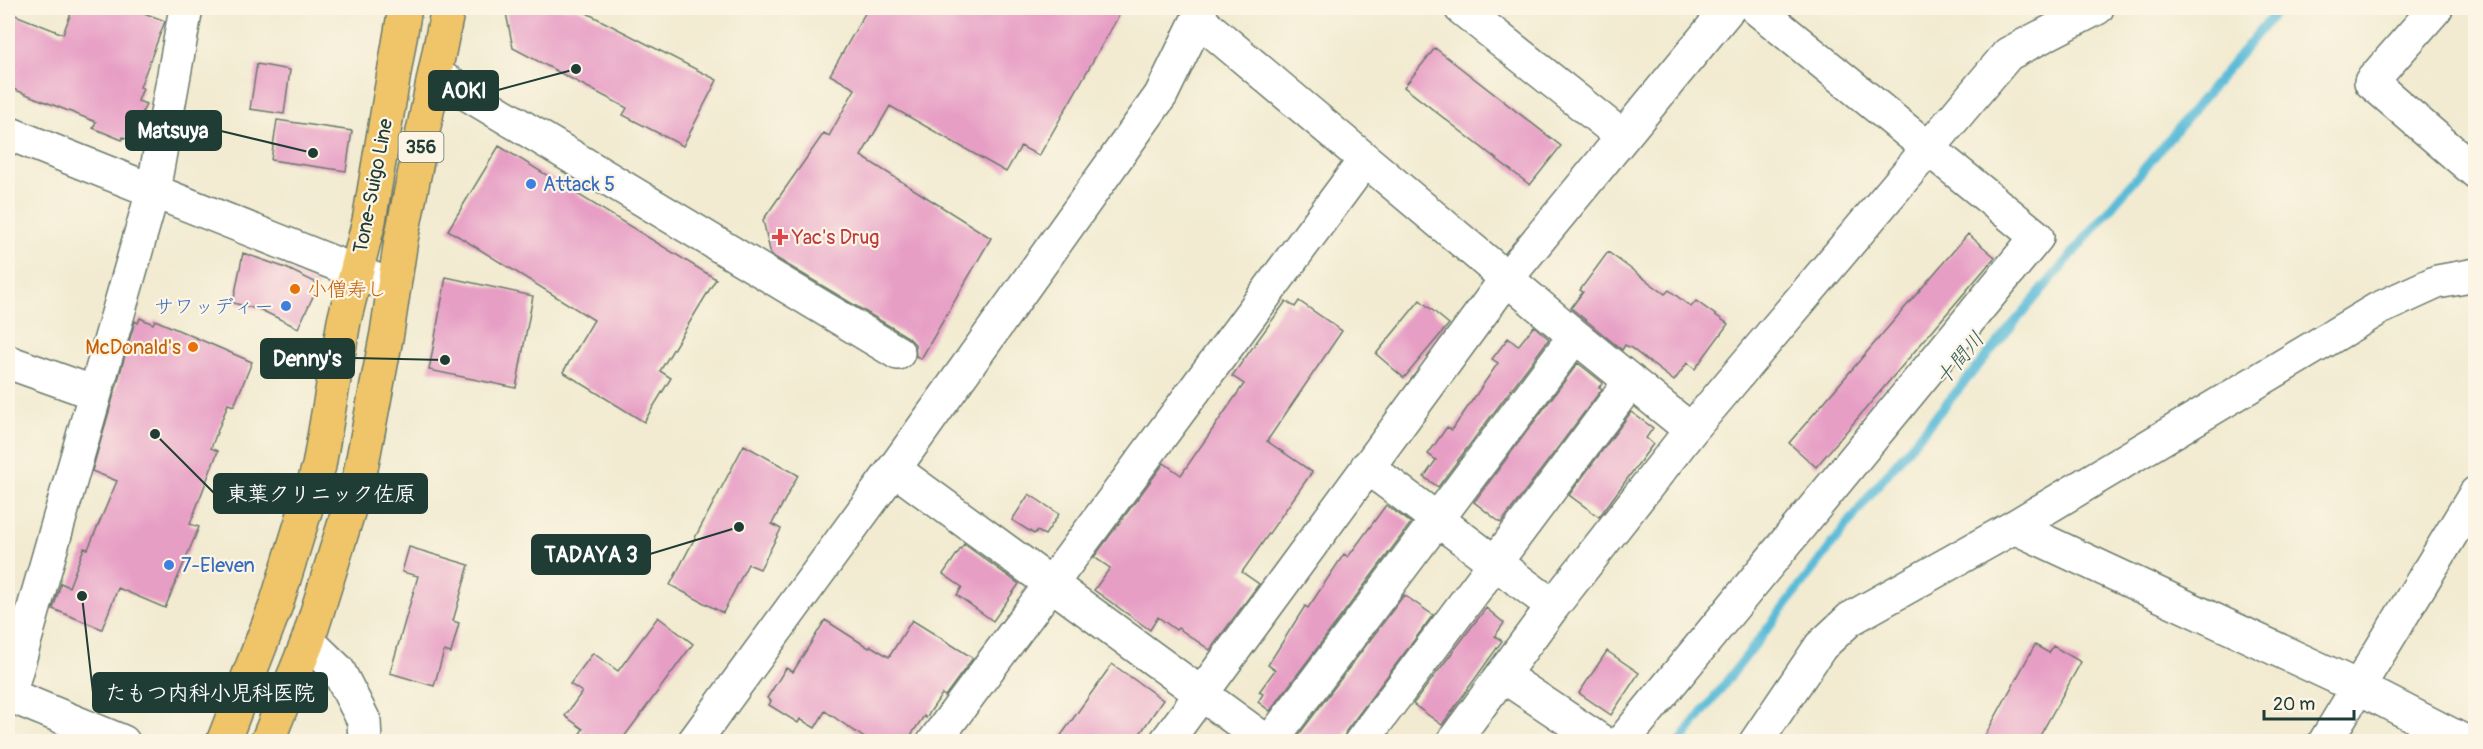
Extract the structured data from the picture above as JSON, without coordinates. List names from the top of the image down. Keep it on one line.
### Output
{"streets":{"highway":["356","Tone-Suigo Line"]},"water":["十間川"],"places":{"other":["AOKI","Matsuya","Attack 5","小僧寿し","サワッディー","McDonald's","Denny's","東葉クリニック佐原","TADAYA 3","7-Eleven","たもつ内科小児科医院"],"health":["Yac's Drug"]},"scale_bar":"20 m"}
